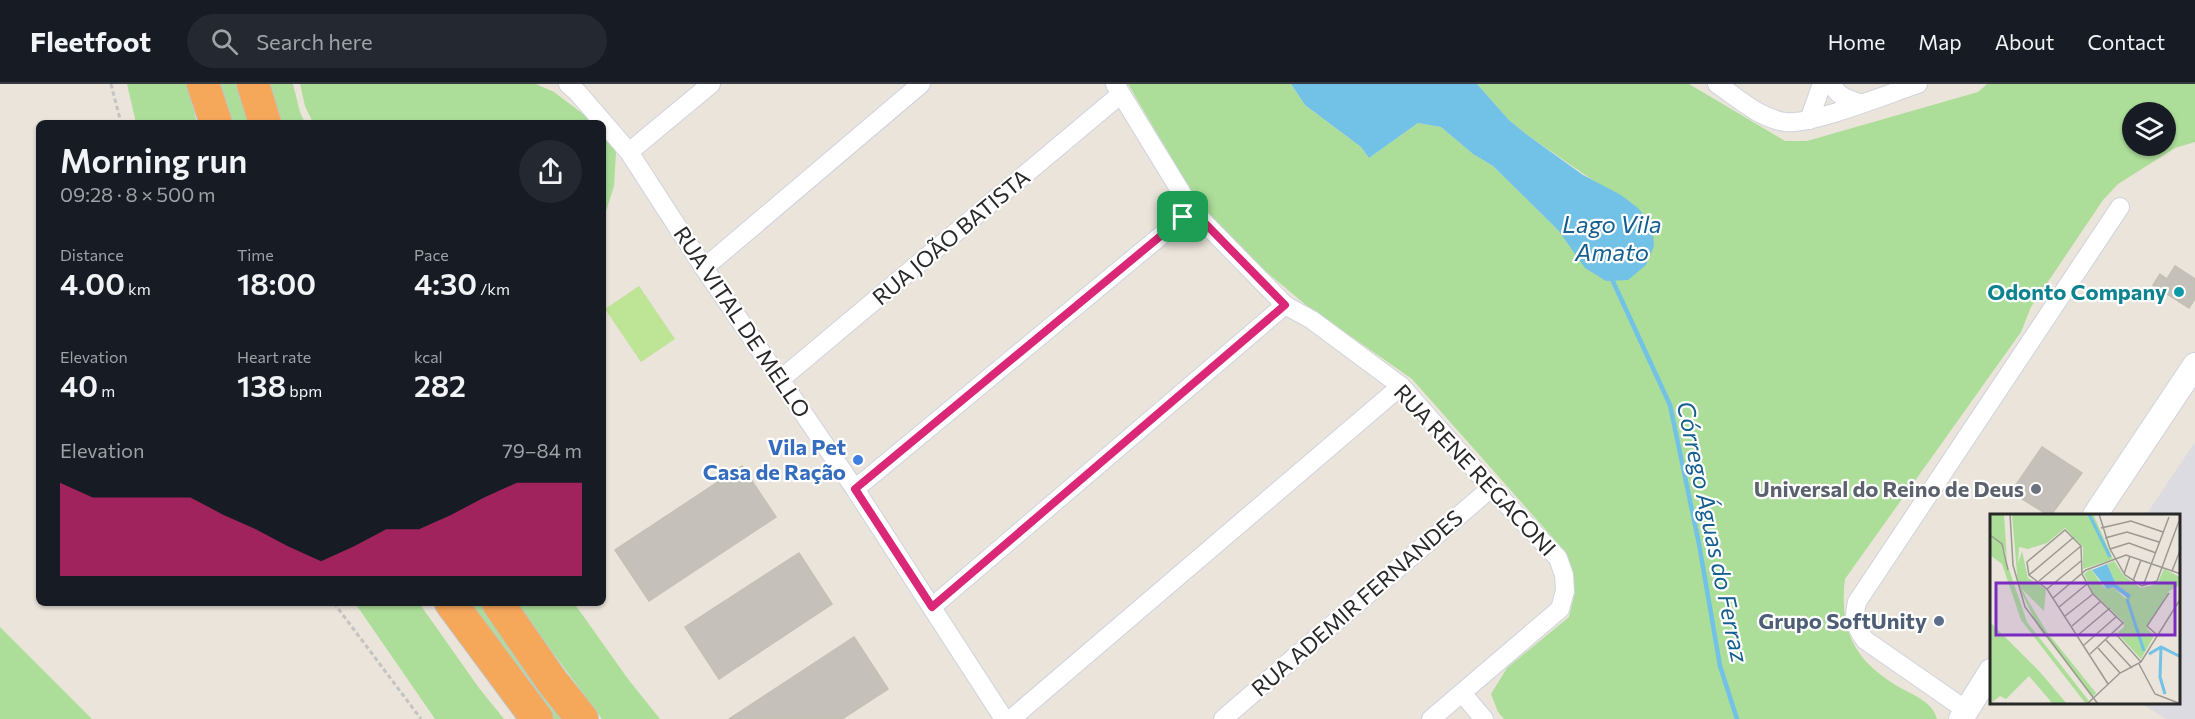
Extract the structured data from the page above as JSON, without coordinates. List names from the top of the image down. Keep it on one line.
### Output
{"streets":{"street":["RUA JOÃO BATISTA","RUA VITAL DE MELLO","RUA RENE REGACONI","RUA ADEMIR FERNANDES"]},"crossings":[["RUA JOÃO BATISTA","RUA VITAL DE MELLO"],["RUA JOÃO BATISTA","RUA RENE REGACONI"],["RUA RENE REGACONI","RUA ADEMIR FERNANDES"]],"water":["Lago Vila Amato","Córrego Águas do Ferraz"],"places":["Odonto Company","Vila Pet Casa de Ração","Universal do Reino de Deus","Grupo SoftUnity"],"page":{"header":"Fleetfoot","search":"Search here","nav":["Home","Map","About","Contact"],"heading":["Morning run","09:28 · 8 × 500 m"],"stats":[["Distance","4.00 km"],["Time","18:00"],["Pace","4:30 /km"],["Elevation","40 m"],["Heart rate","138 bpm"],["kcal","282"]],"chart":["Elevation","79–84 m"]}}
